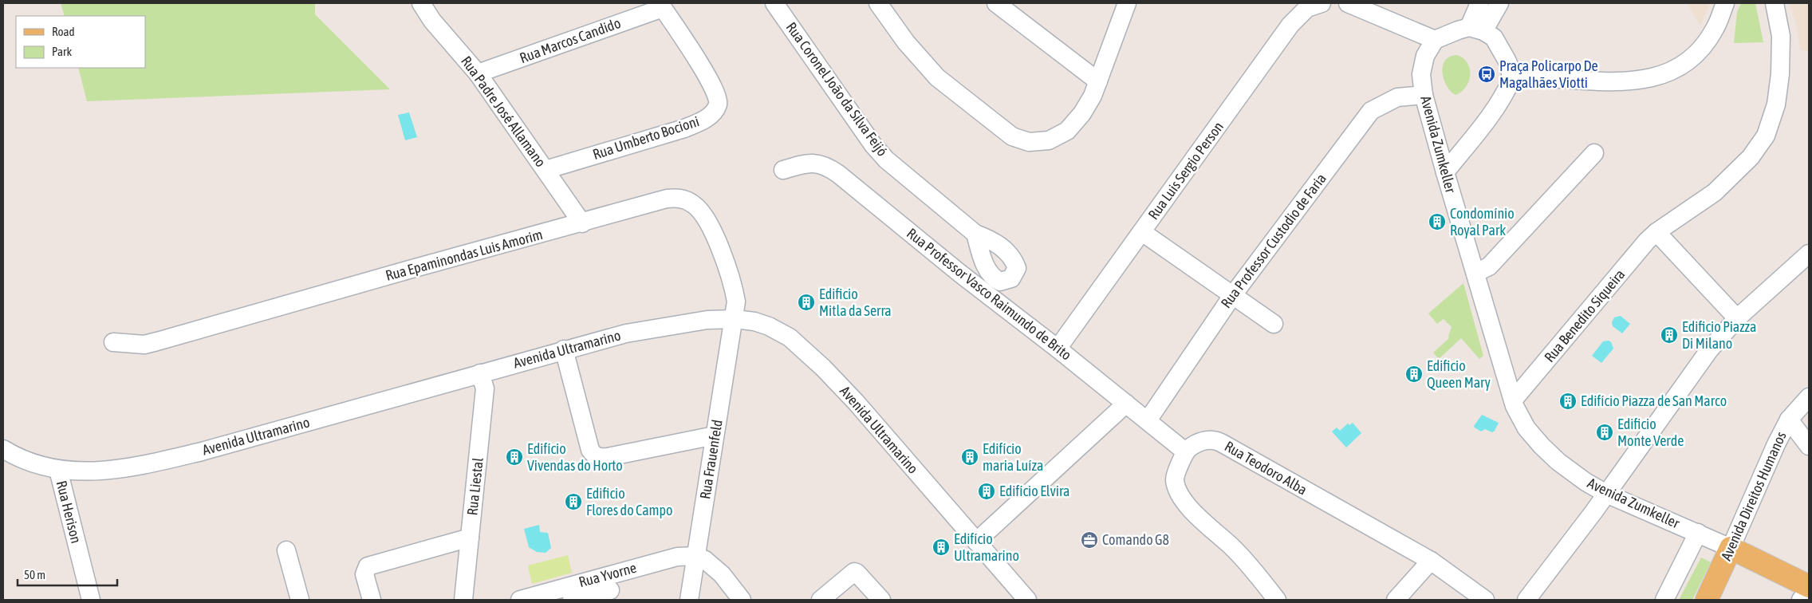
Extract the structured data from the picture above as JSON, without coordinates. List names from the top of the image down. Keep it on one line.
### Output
{"streets":{"main road":["Avenida Zumkeller","Avenida Direitos Humanos"],"street":["Rua Marcos Candido","Rua Coronel João da Silva Feijó","Rua Padre José Allamano","Rua Umberto Bocioni","Rua Luis Sergio Person","Rua Professor Custodio de Faria","Rua Epaminondas Luis Amorim","Rua Professor Vasco Raimundo de Brito","Rua Benedito Siqueira","Avenida Ultramarino","Rua Frauenfeld","Rua Teodoro Alba","Rua Liestal","Rua Herison","Rua Yvorne"]},"crossings":[["Rua Marcos Candido","Rua Padre José Allamano"],["Rua Marcos Candido","Rua Umberto Bocioni"],["Rua Padre José Allamano","Rua Umberto Bocioni"],["Rua Padre José Allamano","Rua Epaminondas Luis Amorim"],["Avenida Zumkeller","Rua Professor Custodio de Faria"],["Avenida Zumkeller","Rua Benedito Siqueira"],["Avenida Zumkeller","Avenida Direitos Humanos"],["Rua Luis Sergio Person","Rua Professor Vasco Raimundo de Brito"],["Rua Professor Custodio de Faria","Rua Professor Vasco Raimundo de Brito"],["Rua Epaminondas Luis Amorim","Avenida Ultramarino"],["Rua Epaminondas Luis Amorim","Rua Frauenfeld"],["Rua Professor Vasco Raimundo de Brito","Rua Teodoro Alba"],["Avenida Ultramarino","Rua Frauenfeld"],["Avenida Ultramarino","Rua Liestal"],["Avenida Ultramarino","Rua Herison"],["Rua Frauenfeld","Rua Yvorne"]],"places":{"bus stop":["Praça Policarpo De Magalhães Viotti"],"building":["Condomínio Royal Park","Edificio Mitla da Serra","Edificio Piazza Di Milano","Edificio Queen Mary","Edifício Piazza de San Marco","Edificio Monte Verde","Edifício Vivendas do Horto","Edifício maria Luíza","Edifício Elvira","Edificio Flores do Campo","Edifício Ultramarino"],"office":["Comando G8"]},"legend":["Road","Park"],"scale_bar":"50 m"}
